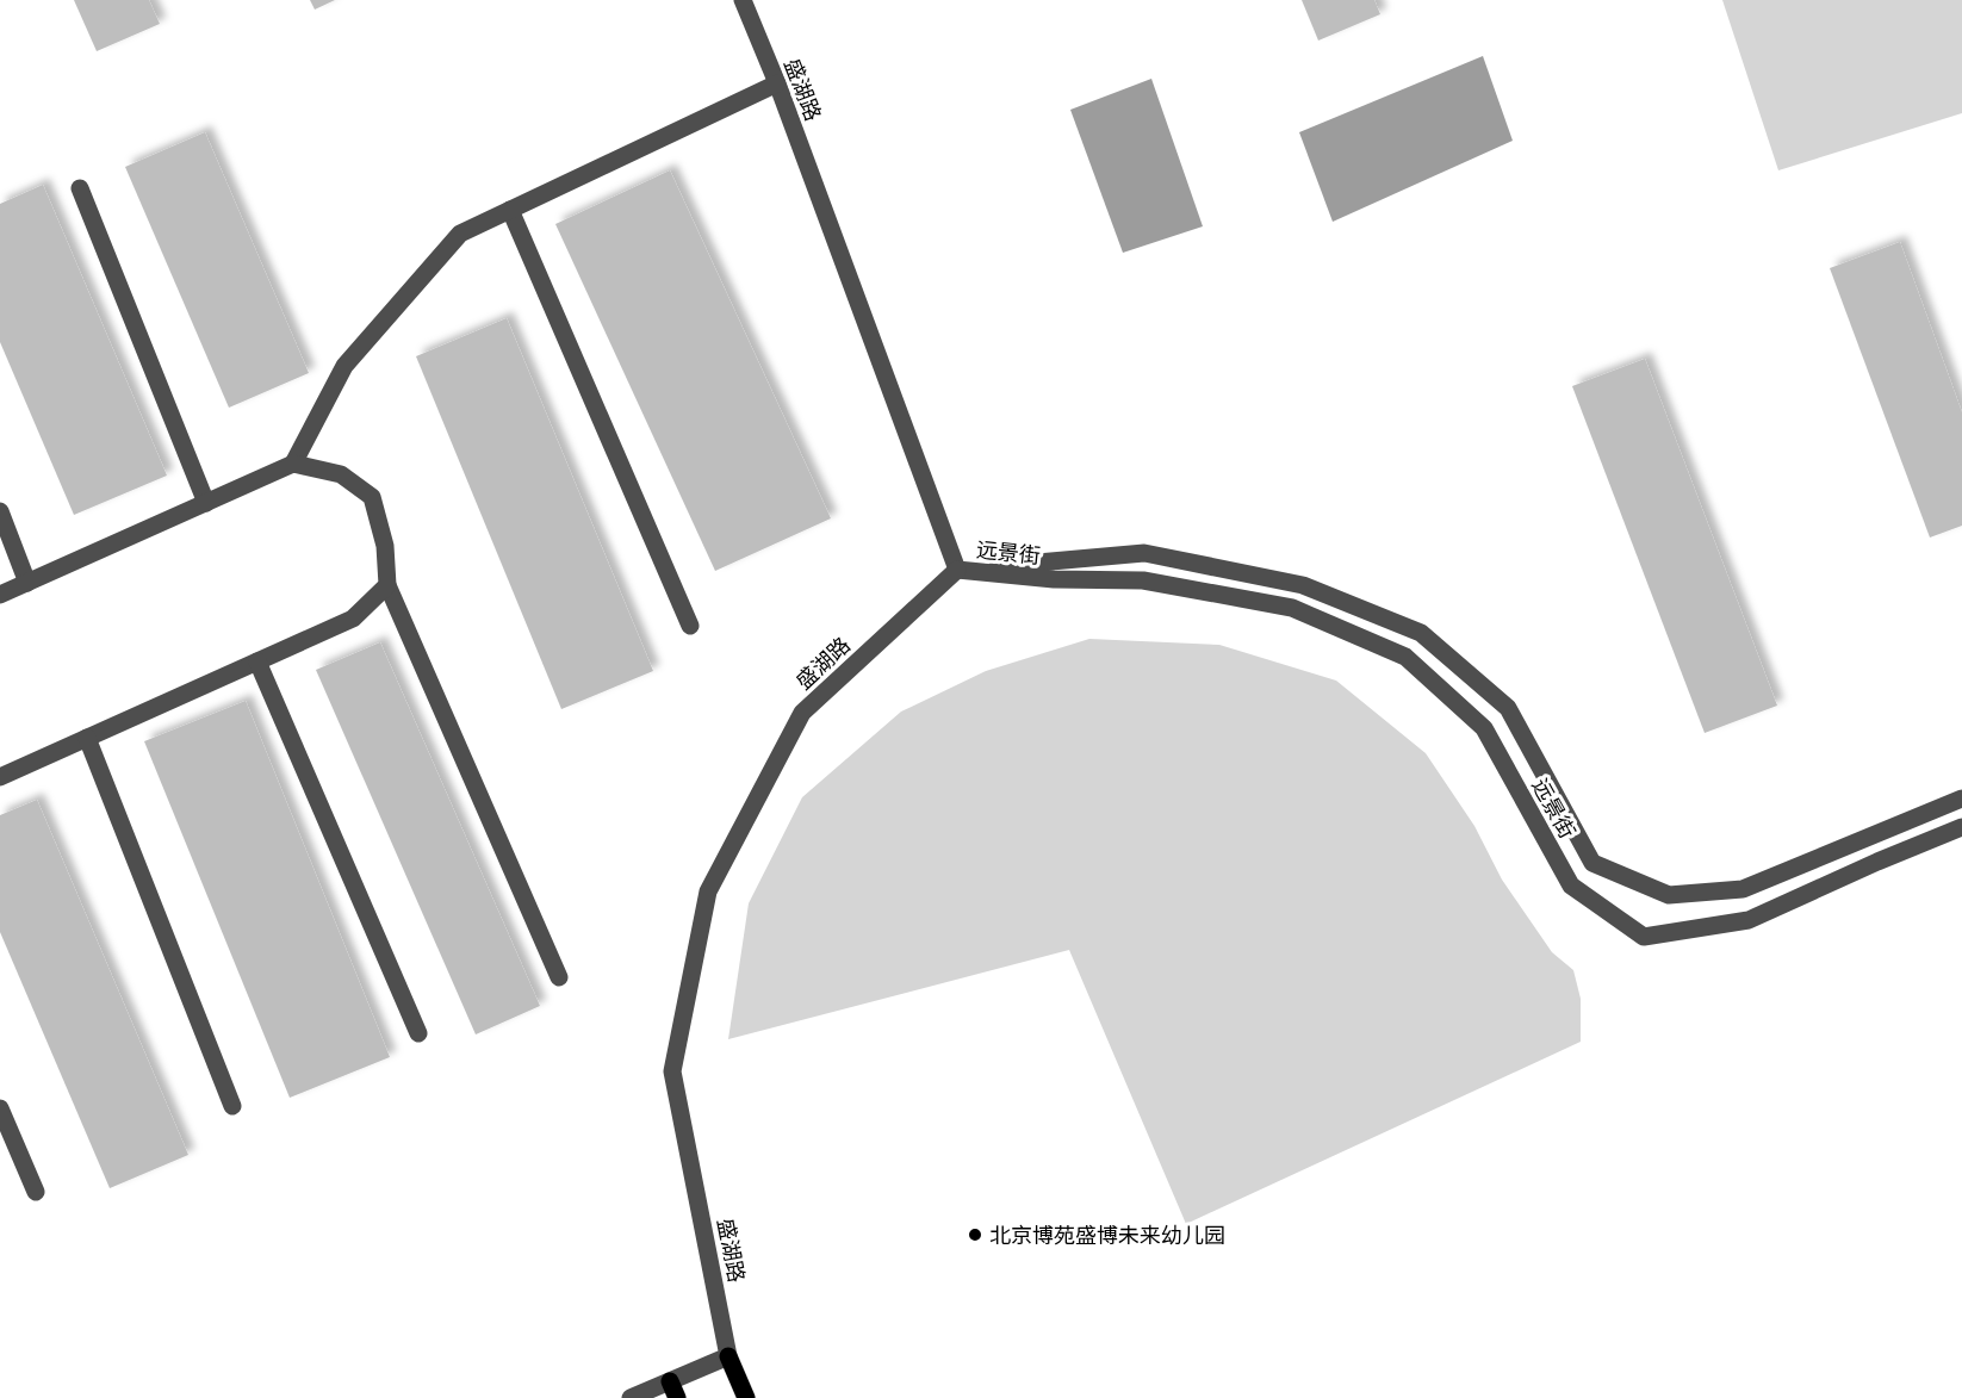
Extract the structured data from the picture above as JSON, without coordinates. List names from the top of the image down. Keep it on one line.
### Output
{"streets":{"main road":["盛湖路"],"street":["远景街"]},"crossings":[["盛湖路","远景街"]],"places":["北京博苑盛博未来幼儿园"]}
